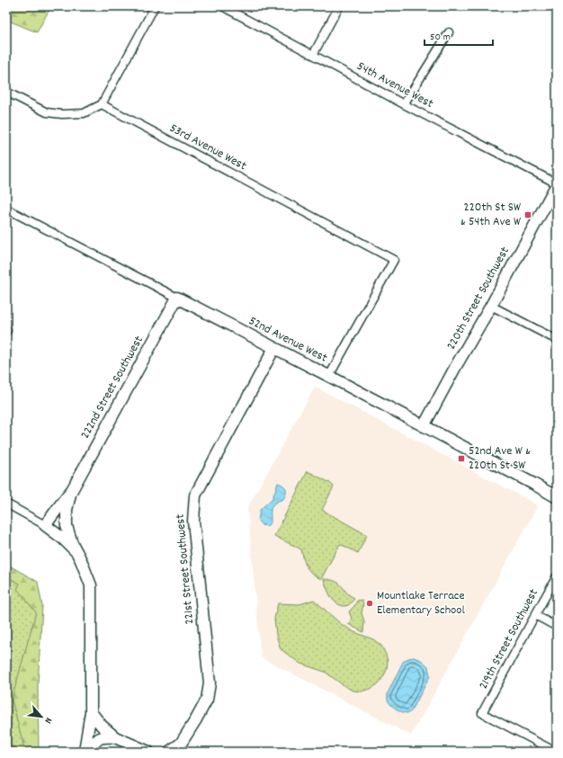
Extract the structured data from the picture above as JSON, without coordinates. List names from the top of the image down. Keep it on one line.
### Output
{"streets":{"street":["54th Avenue West","53rd Avenue West","220th Street Southwest","52nd Avenue West","222nd Street Southwest","221st Street Southwest","219th Street Southwest"]},"crossings":[["54th Avenue West","220th Street Southwest"],["53rd Avenue West","52nd Avenue West"],["220th Street Southwest","52nd Avenue West"],["52nd Avenue West","222nd Street Southwest"],["52nd Avenue West","221st Street Southwest"]],"places":{"transit":["220th St SW & 54th Ave W","52nd Ave W & 220th St SW"],"other":["Mountlake Terrace Elementary School"]},"scale_bar":"50 m","north":"bottom right"}
